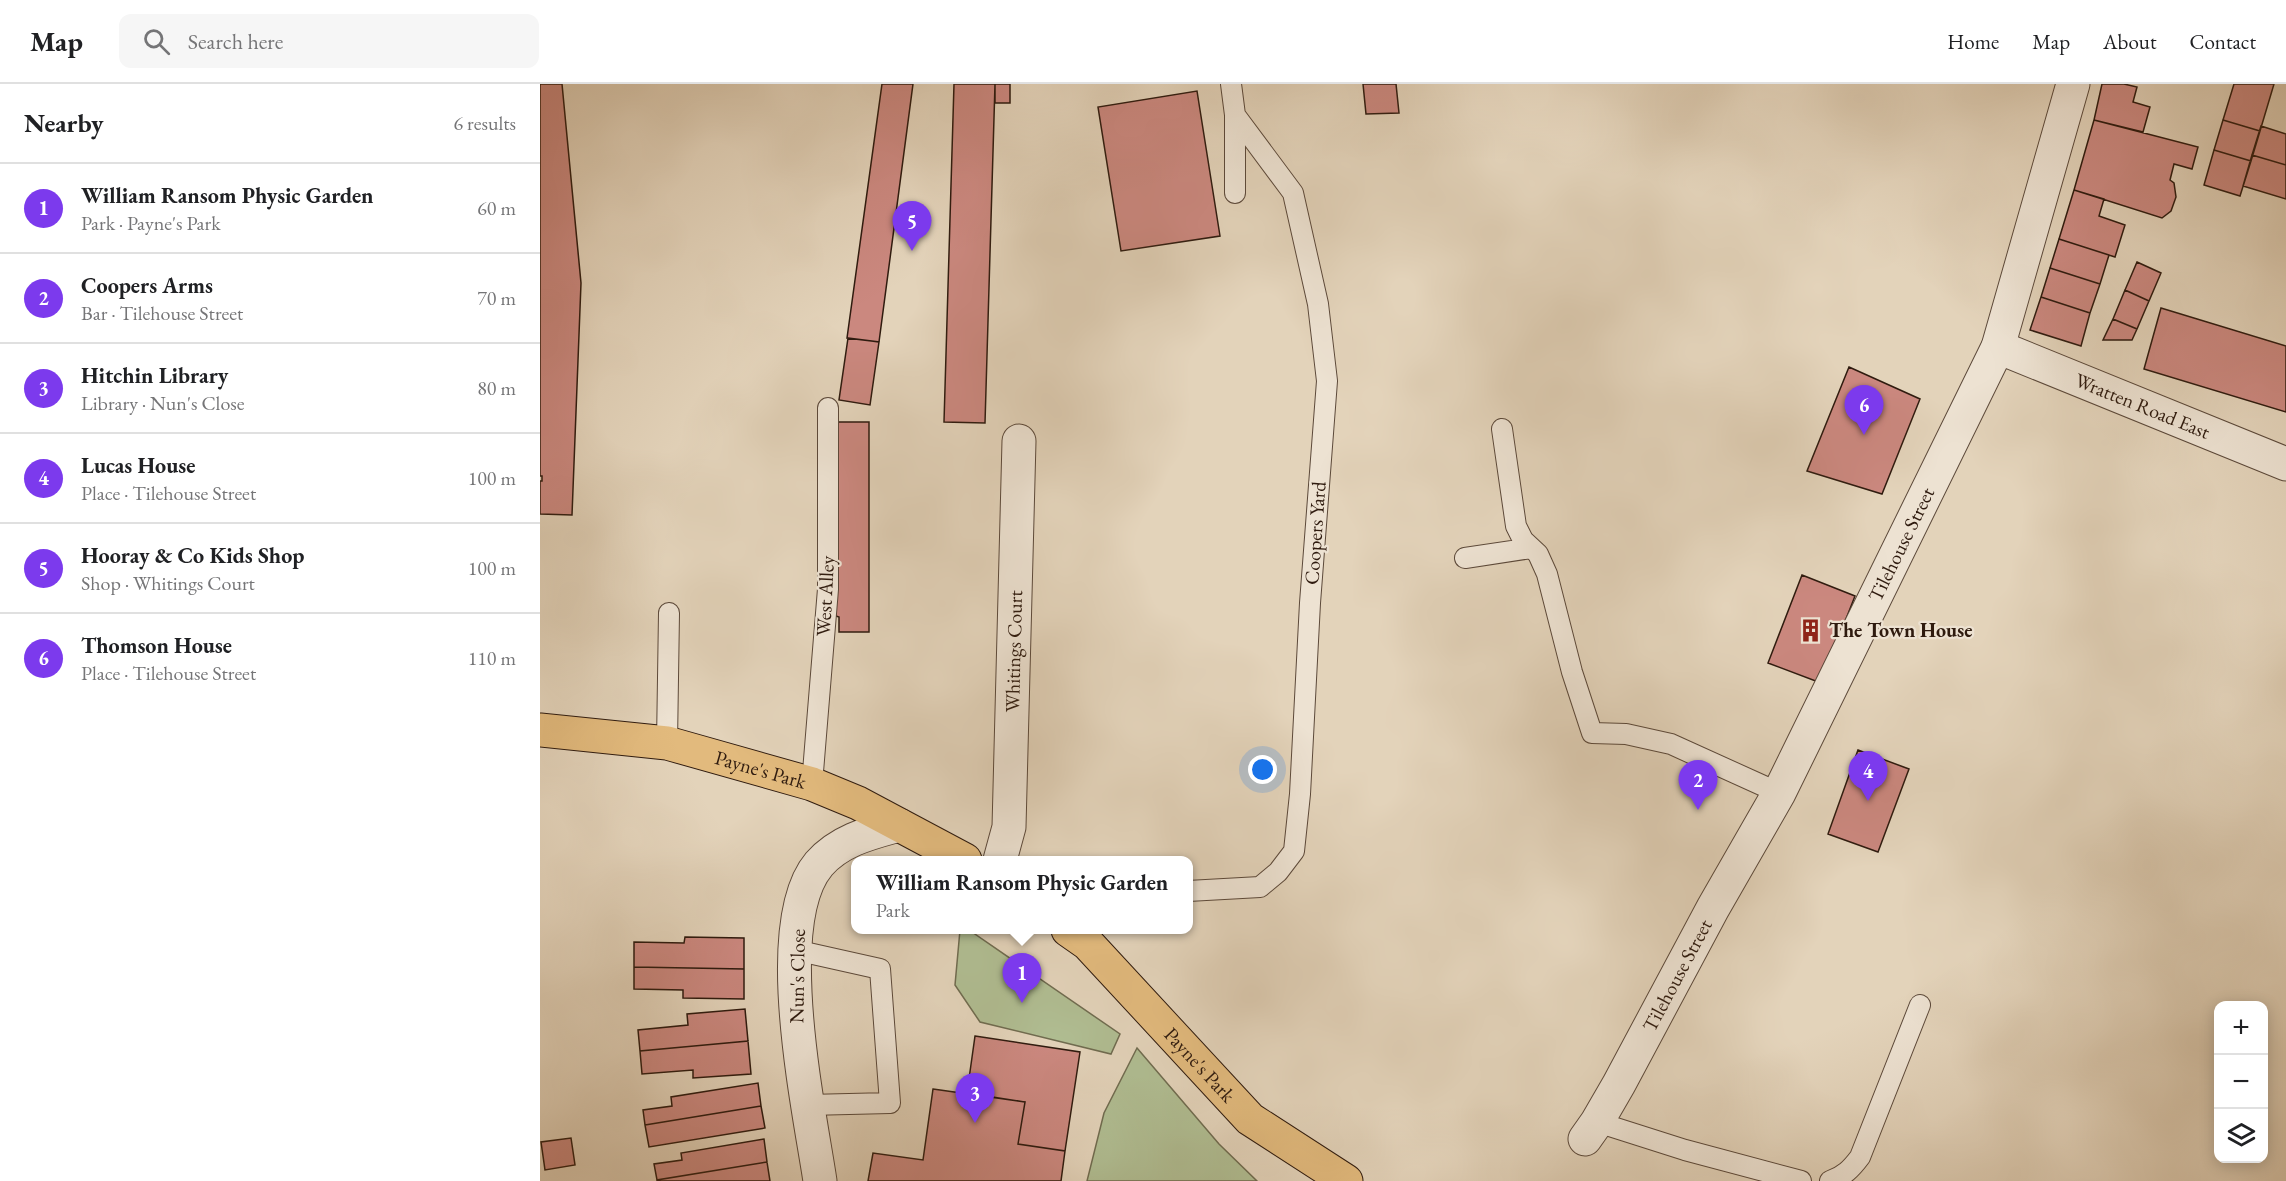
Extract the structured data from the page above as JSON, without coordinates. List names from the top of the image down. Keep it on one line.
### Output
{"streets":{"main road":["Payne's Park"],"street":["Wratten Road East","Tilehouse Street","Whitings Court","Nun's Close"],"lane":["Coopers Yard","West Alley"]},"crossings":[["Wratten Road East","Tilehouse Street"],["West Alley","Payne's Park"],["Payne's Park","Nun's Close"]],"places":{"building":["The Town House"]},"page":{"header":"Map","search":"Search here","nav":["Home","Map","About","Contact"],"heading":["Nearby","6 results"],"list":[{"mark":"1","name":"William Ransom Physic Garden","note":"Park · Payne's Park","value":"60 m"},{"mark":"2","name":"Coopers Arms","note":"Bar · Tilehouse Street","value":"70 m"},{"mark":"3","name":"Hitchin Library","note":"Library · Nun's Close","value":"80 m"},{"mark":"4","name":"Lucas House","note":"Place · Tilehouse Street","value":"100 m"},{"mark":"5","name":"Hooray & Co Kids Shop","note":"Shop · Whitings Court","value":"100 m"},{"mark":"6","name":"Thomson House","note":"Place · Tilehouse Street","value":"110 m"}],"pins":["5","6","4","2","1","3"],"popup":["William Ransom Physic Garden","Park"],"map_buttons":["+","−"]}}
